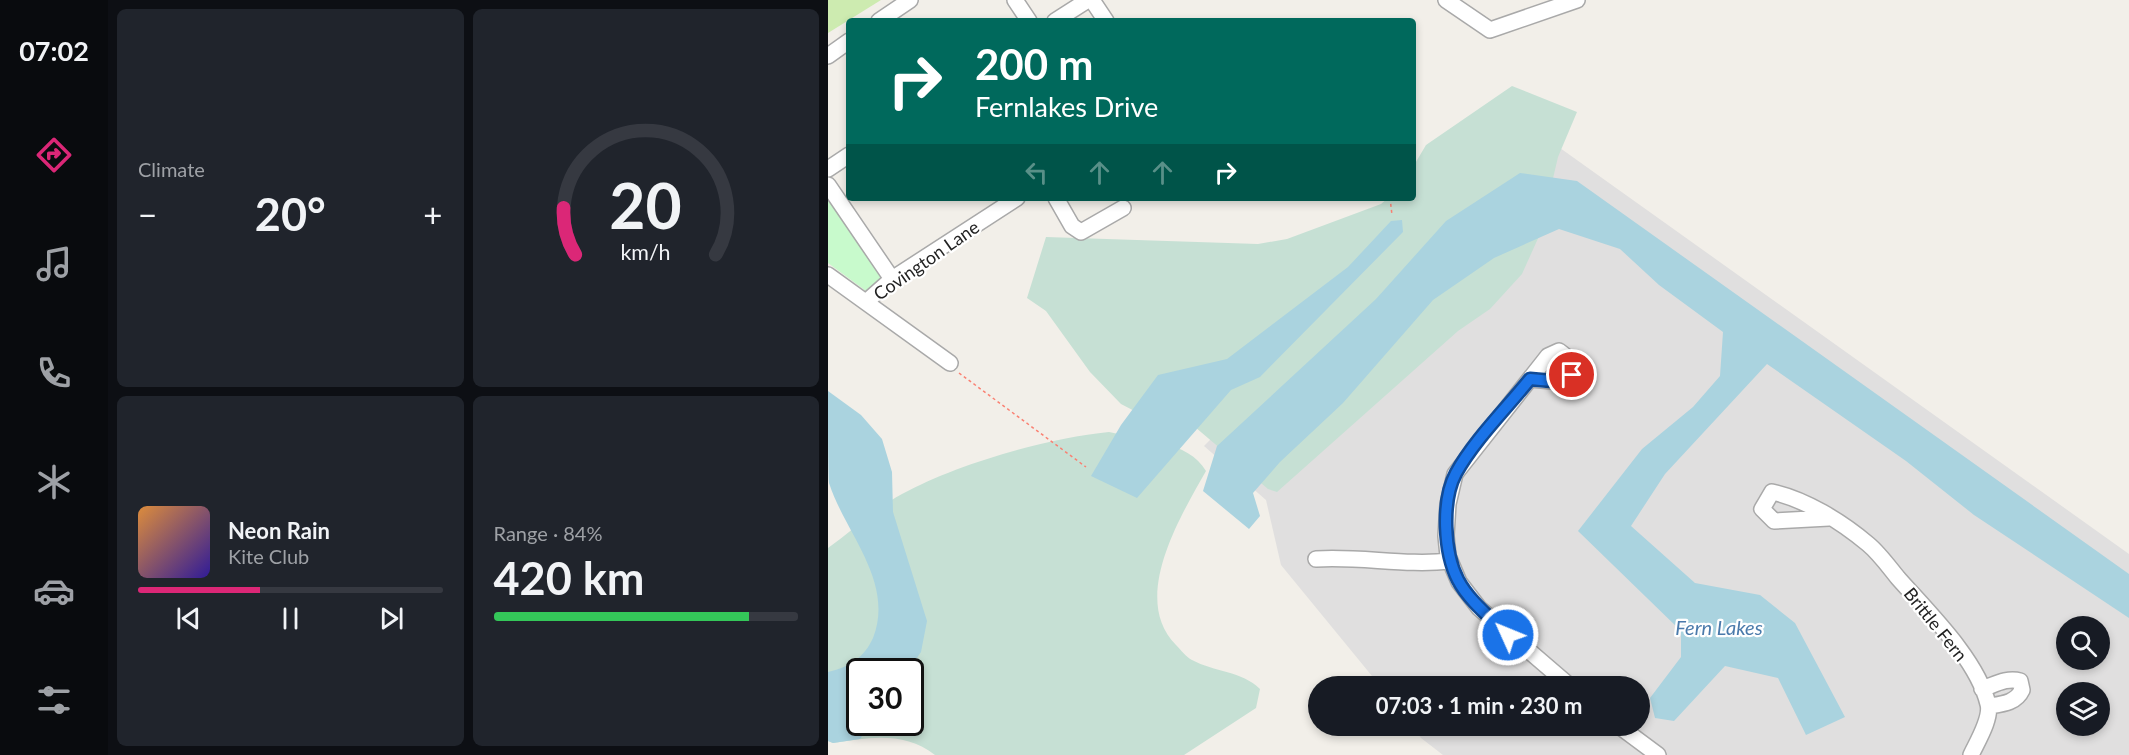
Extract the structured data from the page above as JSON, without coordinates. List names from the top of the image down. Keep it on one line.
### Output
{"streets":{"street":["Covington Lane","Brittle Fern"]},"water":["Fern Lakes"],"page":{"tabs":"07:02","tile":["Climate",["Range · 84%","420 km"]],"turn":["200 m","Fernlakes Drive"],"heat":["−","20°","+"],"song":["Neon Rain","Kite Club"],"limit":"30","trip":"07:03 · 1 min · 230 m","gauge":["20","km/h"]}}
